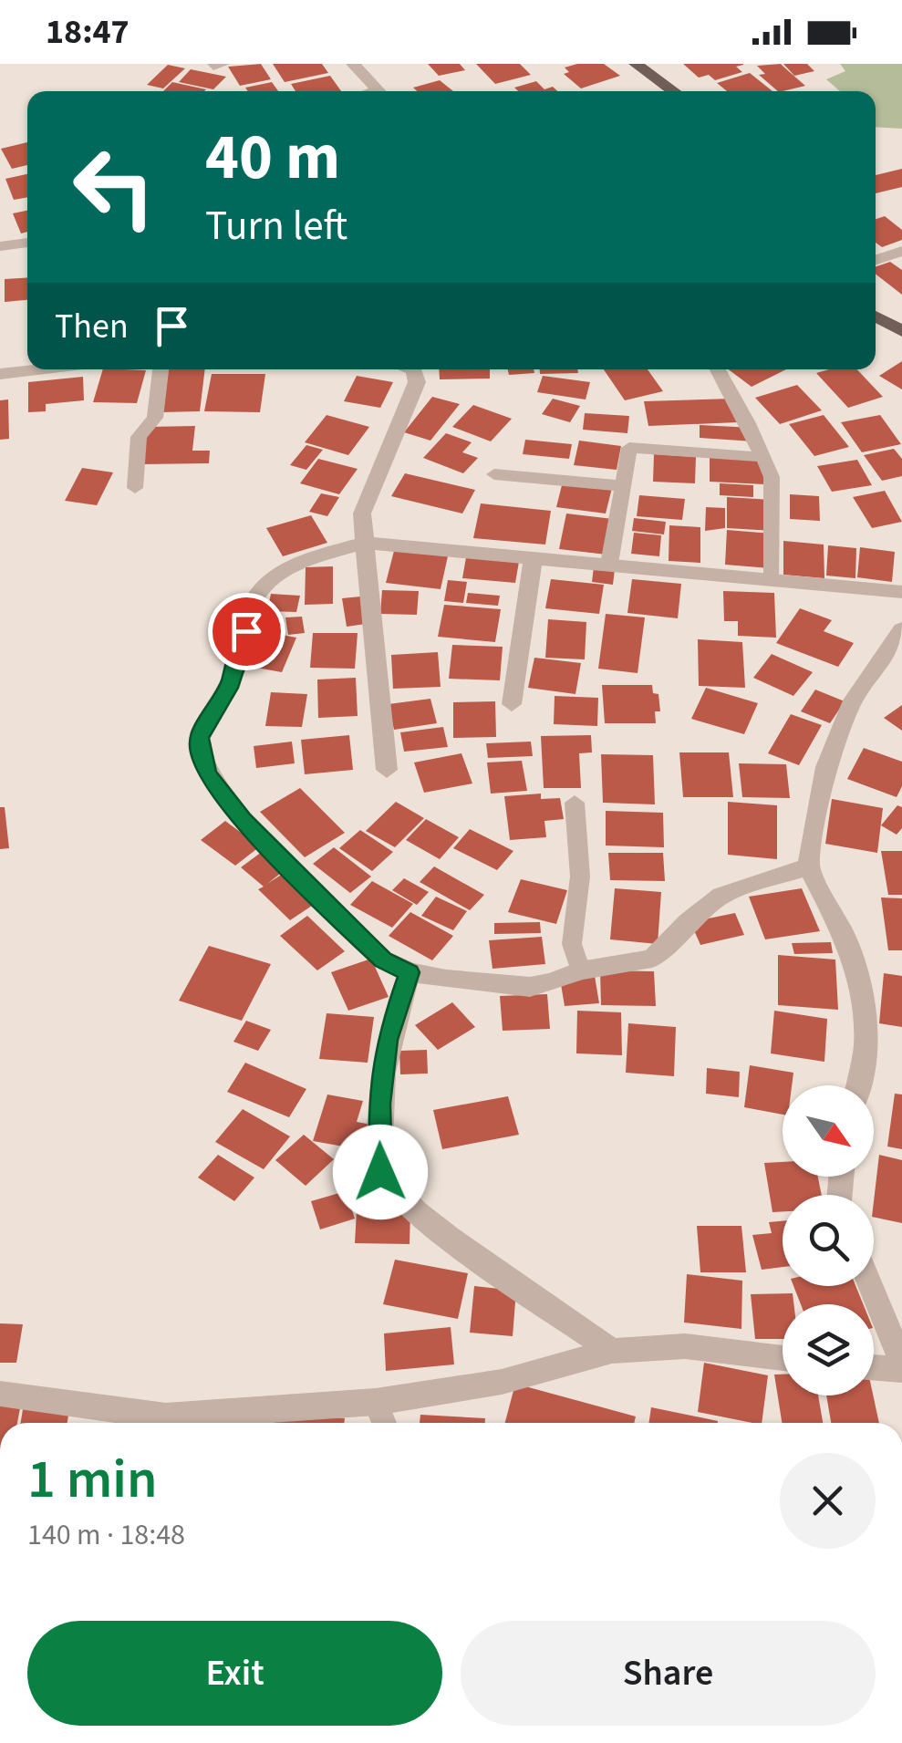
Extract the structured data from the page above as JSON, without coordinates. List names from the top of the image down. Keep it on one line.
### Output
{"north":"bottom right","page":{"status":"18:47","turn":["40 m","Turn left"],"then":"Then","heading":["1 min","140 m · 18:48"],"buttons":["Exit","Share"]}}
